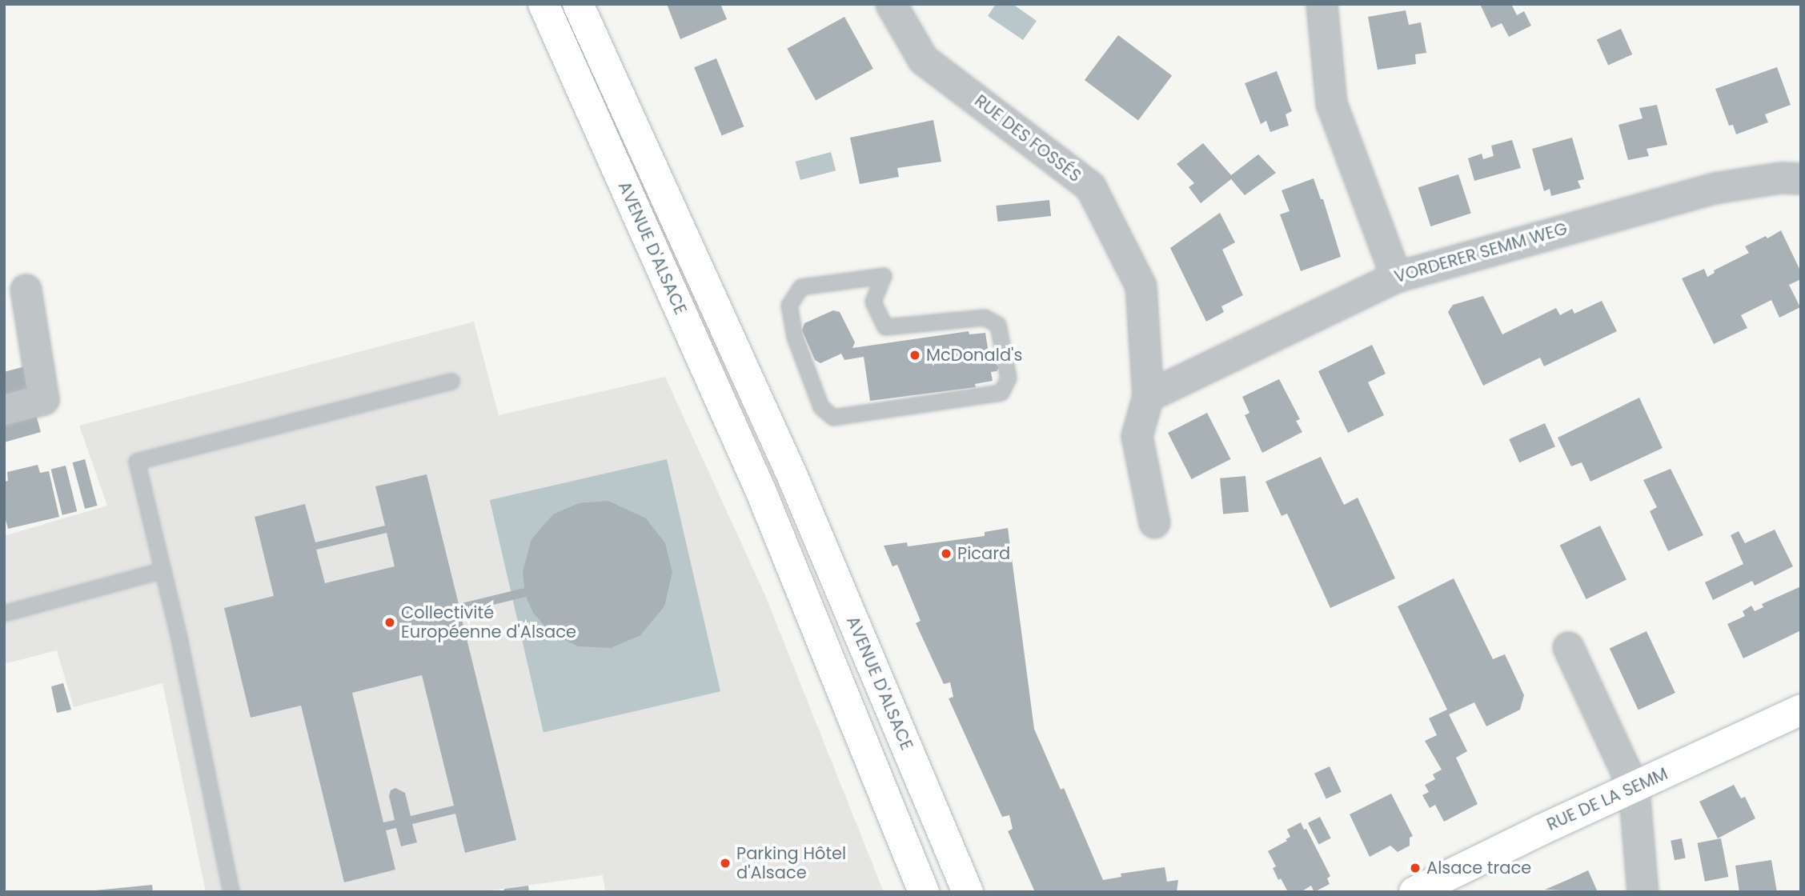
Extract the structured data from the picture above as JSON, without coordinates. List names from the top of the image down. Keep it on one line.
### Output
{"streets":{"main road":["AVENUE D'ALSACE","RUE DE LA SEMM"],"street":["RUE DES FOSSÉS","VORDERER SEMM WEG"]},"crossings":[["RUE DES FOSSÉS","VORDERER SEMM WEG"]],"places":["McDonald's","Picard","Collectivité Européenne d'Alsace","Parking Hôtel d'Alsace","Alsace trace"]}
